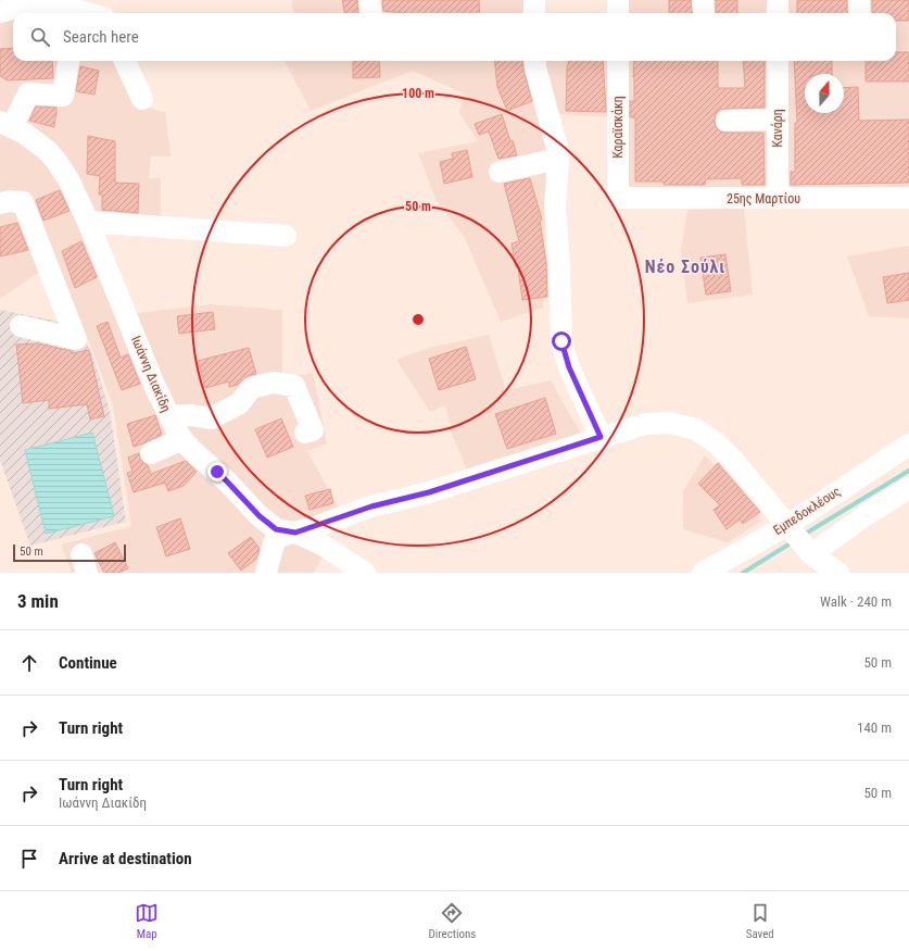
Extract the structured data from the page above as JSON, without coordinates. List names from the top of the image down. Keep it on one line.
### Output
{"streets":{"street":["Καραϊσκάκη","Κανάρη","25ης Μαρτίου","Ιωάννη Διακίδη","Εμπεδοκλέους"]},"crossings":[["Καραϊσκάκη","25ης Μαρτίου"],["Κανάρη","25ης Μαρτίου"]],"districts":["Νέο Σούλι"],"scale_bar":"50 m","north":"top","page":{"search":"Search here","scale":"50 m","heading":["3 min","Walk · 240 m"],"list":[["Continue","50 m"],["Turn right","140 m"],["Turn right","Ιωάννη Διακίδη","50 m"],"Arrive at destination"],"nav":["Map","Directions","Saved"]},"rings":["100 m","50 m"]}
